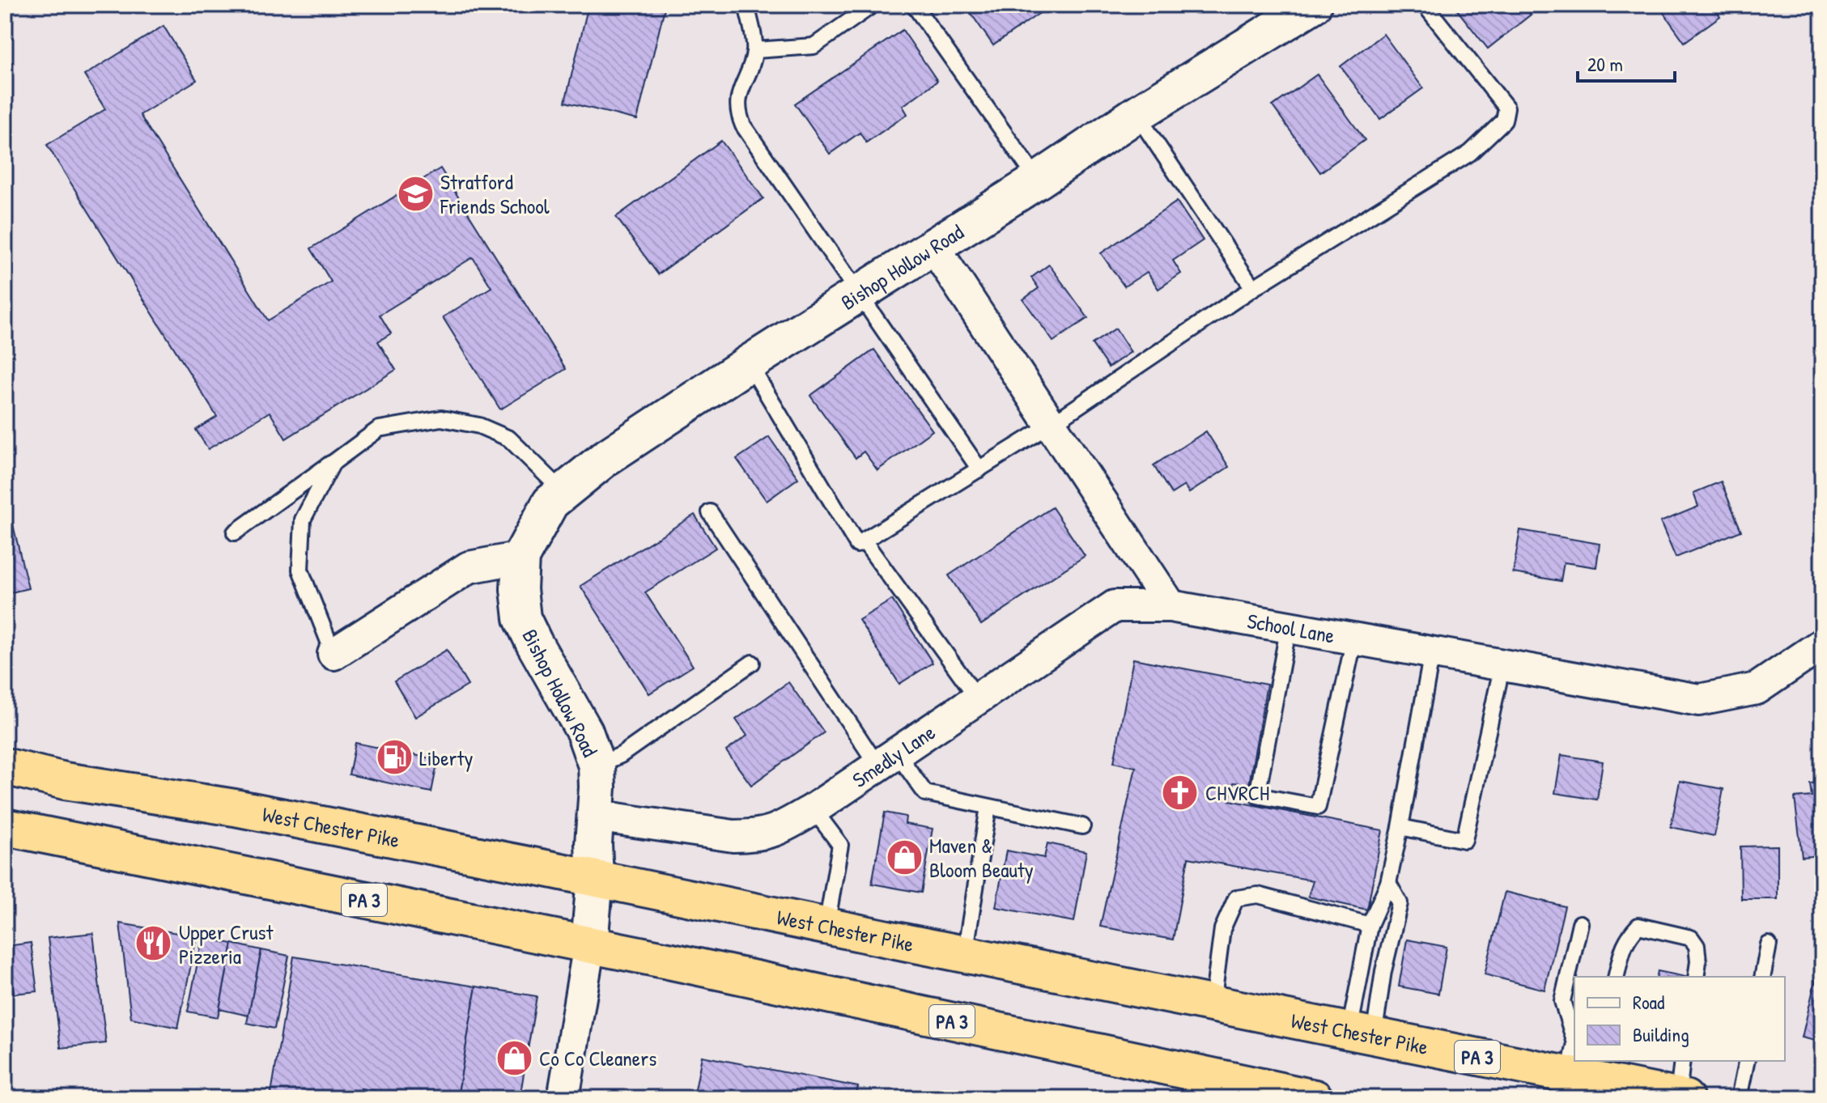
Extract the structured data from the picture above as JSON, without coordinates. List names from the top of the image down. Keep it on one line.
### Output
{"streets":{"highway":["West Chester Pike","PA 3"],"street":["Bishop Hollow Road","School Lane","Smedly Lane"]},"crossings":[["Bishop Hollow Road","Smedly Lane"],["Bishop Hollow Road","West Chester Pike"],["Bishop Hollow Road","PA 3"],["School Lane","Smedly Lane"]],"places":{"school or university":["Stratford Friends School"],"fuel station":["Liberty"],"church":["CHVRCH"],"shop":["Maven & Bloom Beauty","Co Co Cleaners"],"restaurant":["Upper Crust Pizzeria"]},"legend":["Road","Building"],"scale_bar":"20 m"}
